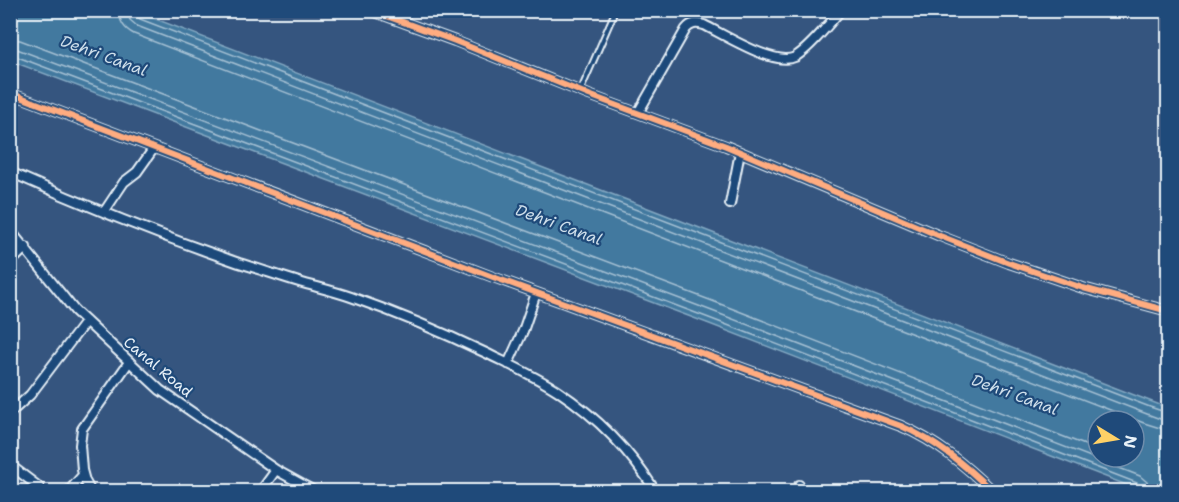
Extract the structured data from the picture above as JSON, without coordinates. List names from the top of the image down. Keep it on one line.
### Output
{"streets":{"street":["Canal Road"]},"water":["Dehri Canal"],"north":"right"}
